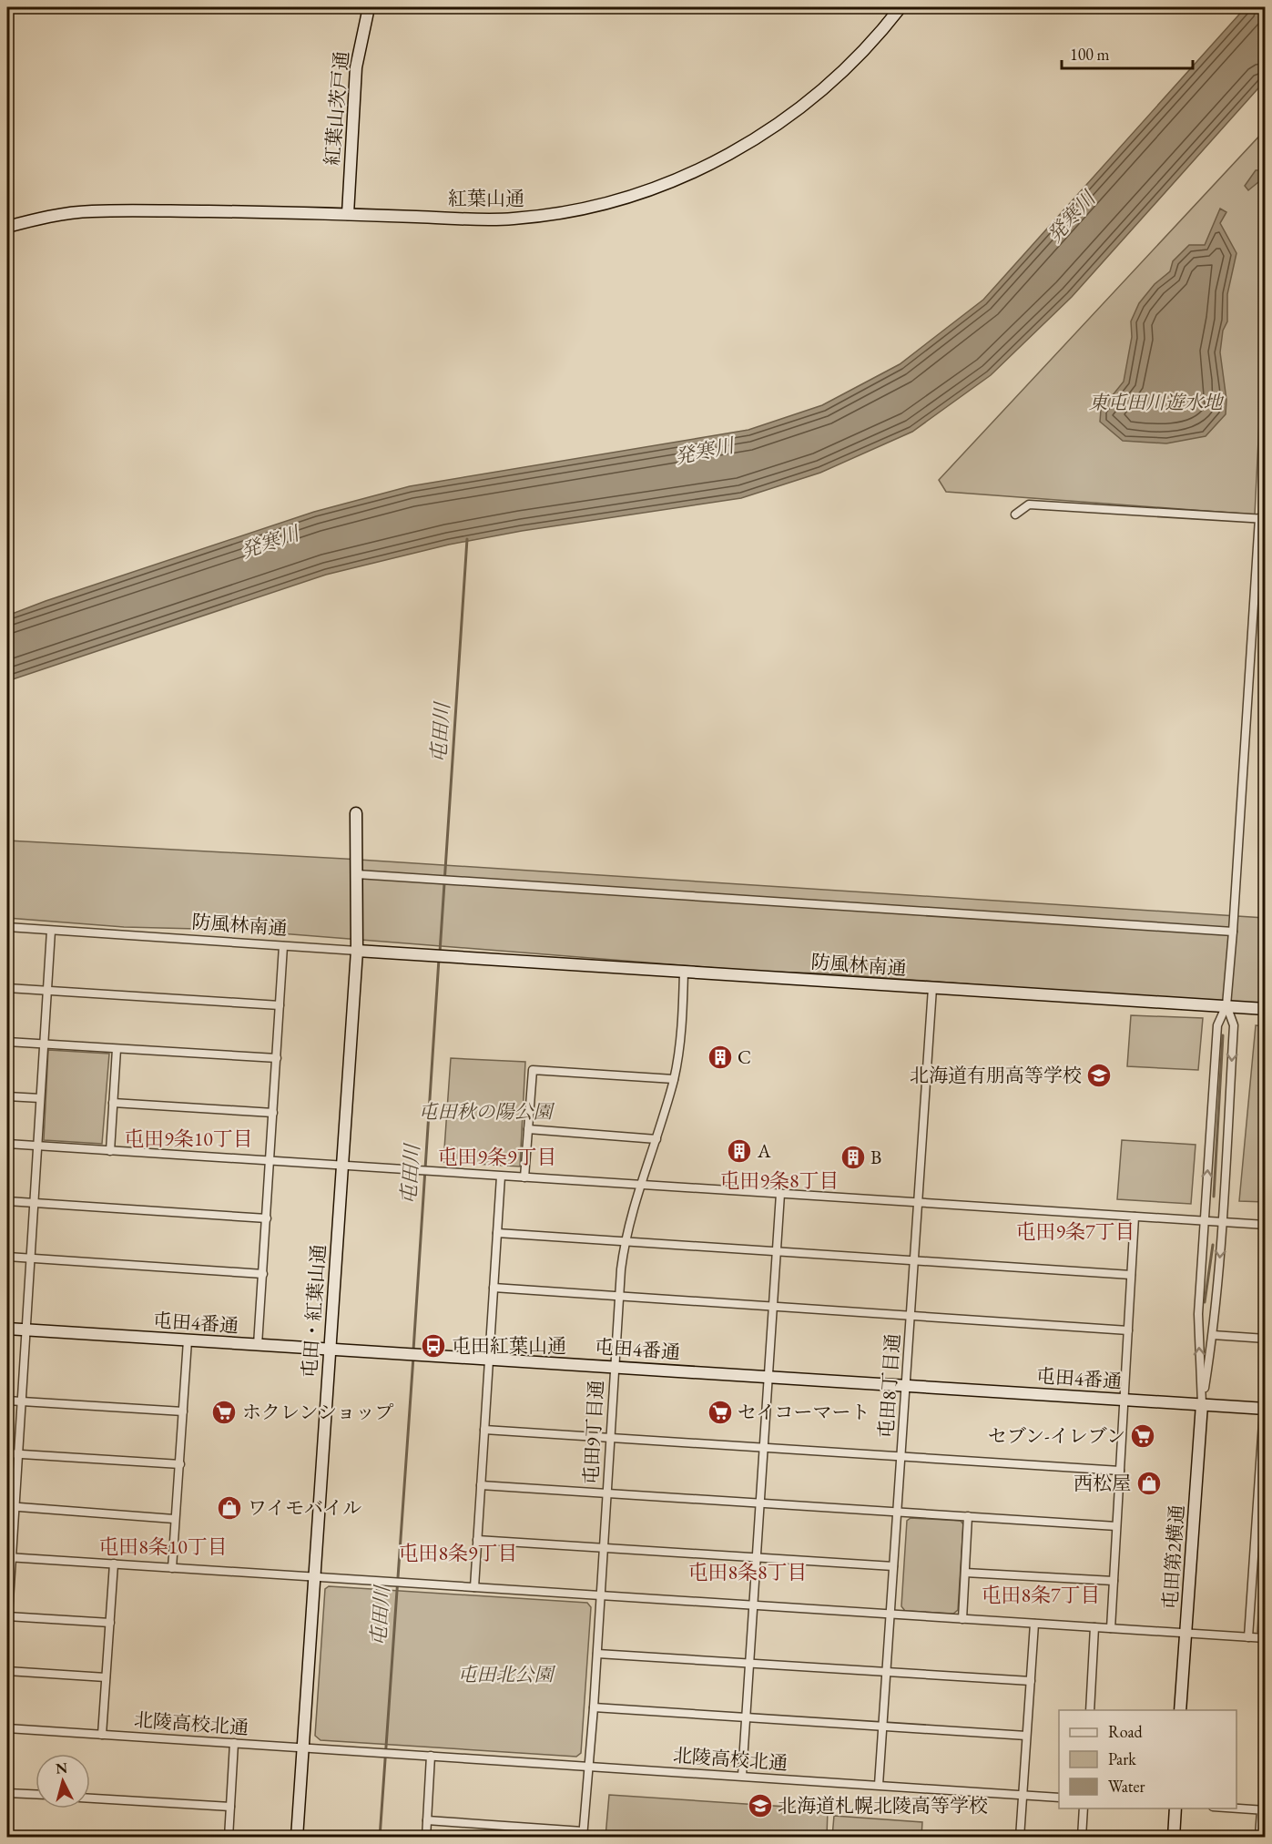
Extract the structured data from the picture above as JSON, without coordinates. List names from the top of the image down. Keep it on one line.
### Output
{"streets":{"street":["紅葉山茨戸通","紅葉山通","防風林南通","屯田・紅葉山通","屯田4番通","屯田8丁目通","屯田9丁目通","屯田第2横通","北陵高校北通"]},"crossings":[["紅葉山茨戸通","紅葉山通"],["防風林南通","屯田・紅葉山通"],["防風林南通","屯田8丁目通"],["防風林南通","屯田9丁目通"],["屯田・紅葉山通","屯田4番通"],["屯田・紅葉山通","北陵高校北通"],["屯田4番通","屯田8丁目通"],["屯田4番通","屯田9丁目通"],["屯田4番通","屯田第2横通"],["屯田8丁目通","北陵高校北通"],["屯田9丁目通","北陵高校北通"]],"districts":["屯田9条10丁目","屯田9条9丁目","屯田9条8丁目","屯田9条7丁目","屯田8条10丁目","屯田8条9丁目","屯田8条8丁目","屯田8条7丁目"],"water":["発寒川","屯田川"],"parks":["東屯田川遊水地","屯田秋の陽公園","屯田北公園"],"places":{"building":["C","A","B"],"school or university":["北海道有朋高等学校","北海道札幌北陵高等学校"],"bus stop":["屯田紅葉山通"],"supermarket":["ホクレンショップ","セイコーマート","セブン-イレブン"],"shop":["西松屋","ワイモバイル"]},"legend":["Road","Park","Water"],"scale_bar":"100 m","north":"top"}
